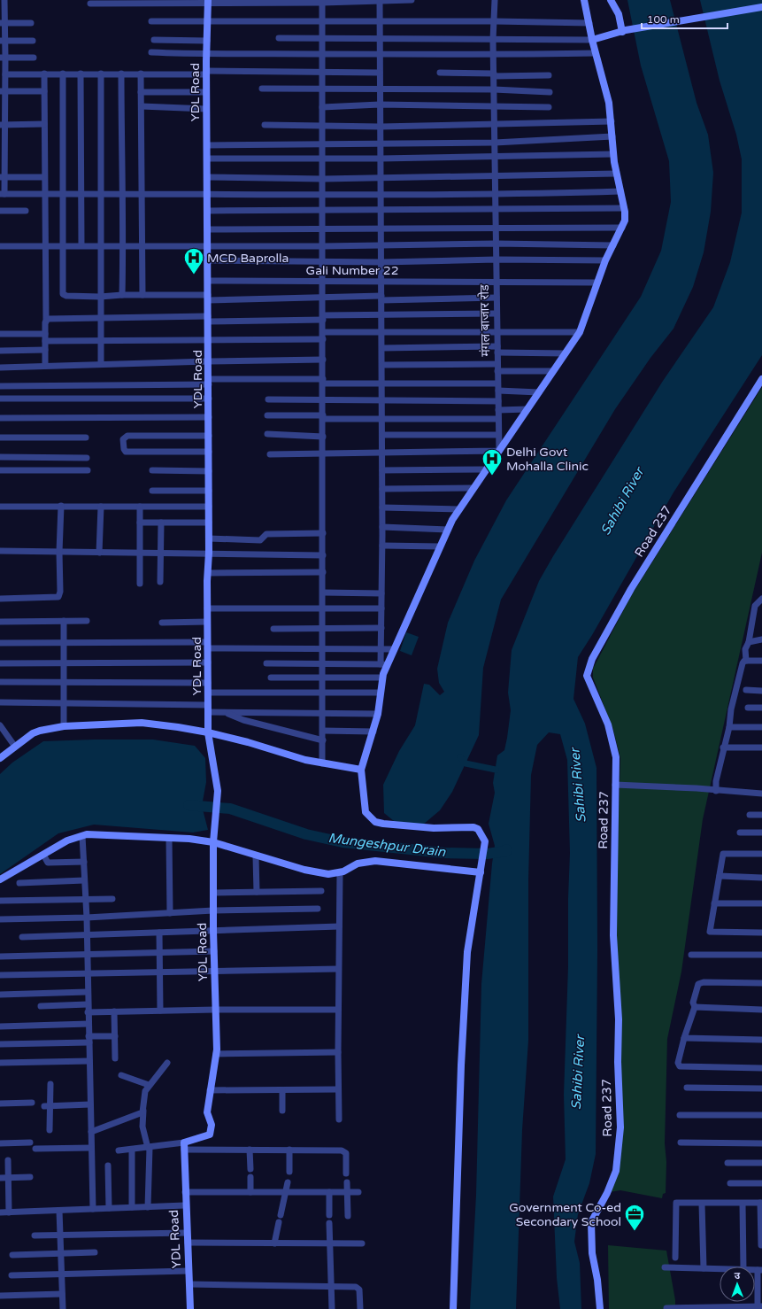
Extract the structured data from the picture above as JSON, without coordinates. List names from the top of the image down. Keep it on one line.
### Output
{"streets":{"street":["YDL Road","Gali Number 22","मंगल बाजार रोड","Road 237"]},"crossings":[["YDL Road","Gali Number 22"],["Gali Number 22","मंगल बाजार रोड"]],"water":["Sahibi River","Mungeshpur Drain"],"places":{"hospital":["MCD Baprolla","Delhi Govt Mohalla Clinic"],"office":["Government Co-ed Secondary School"]},"scale_bar":"100 m","north":"top"}
